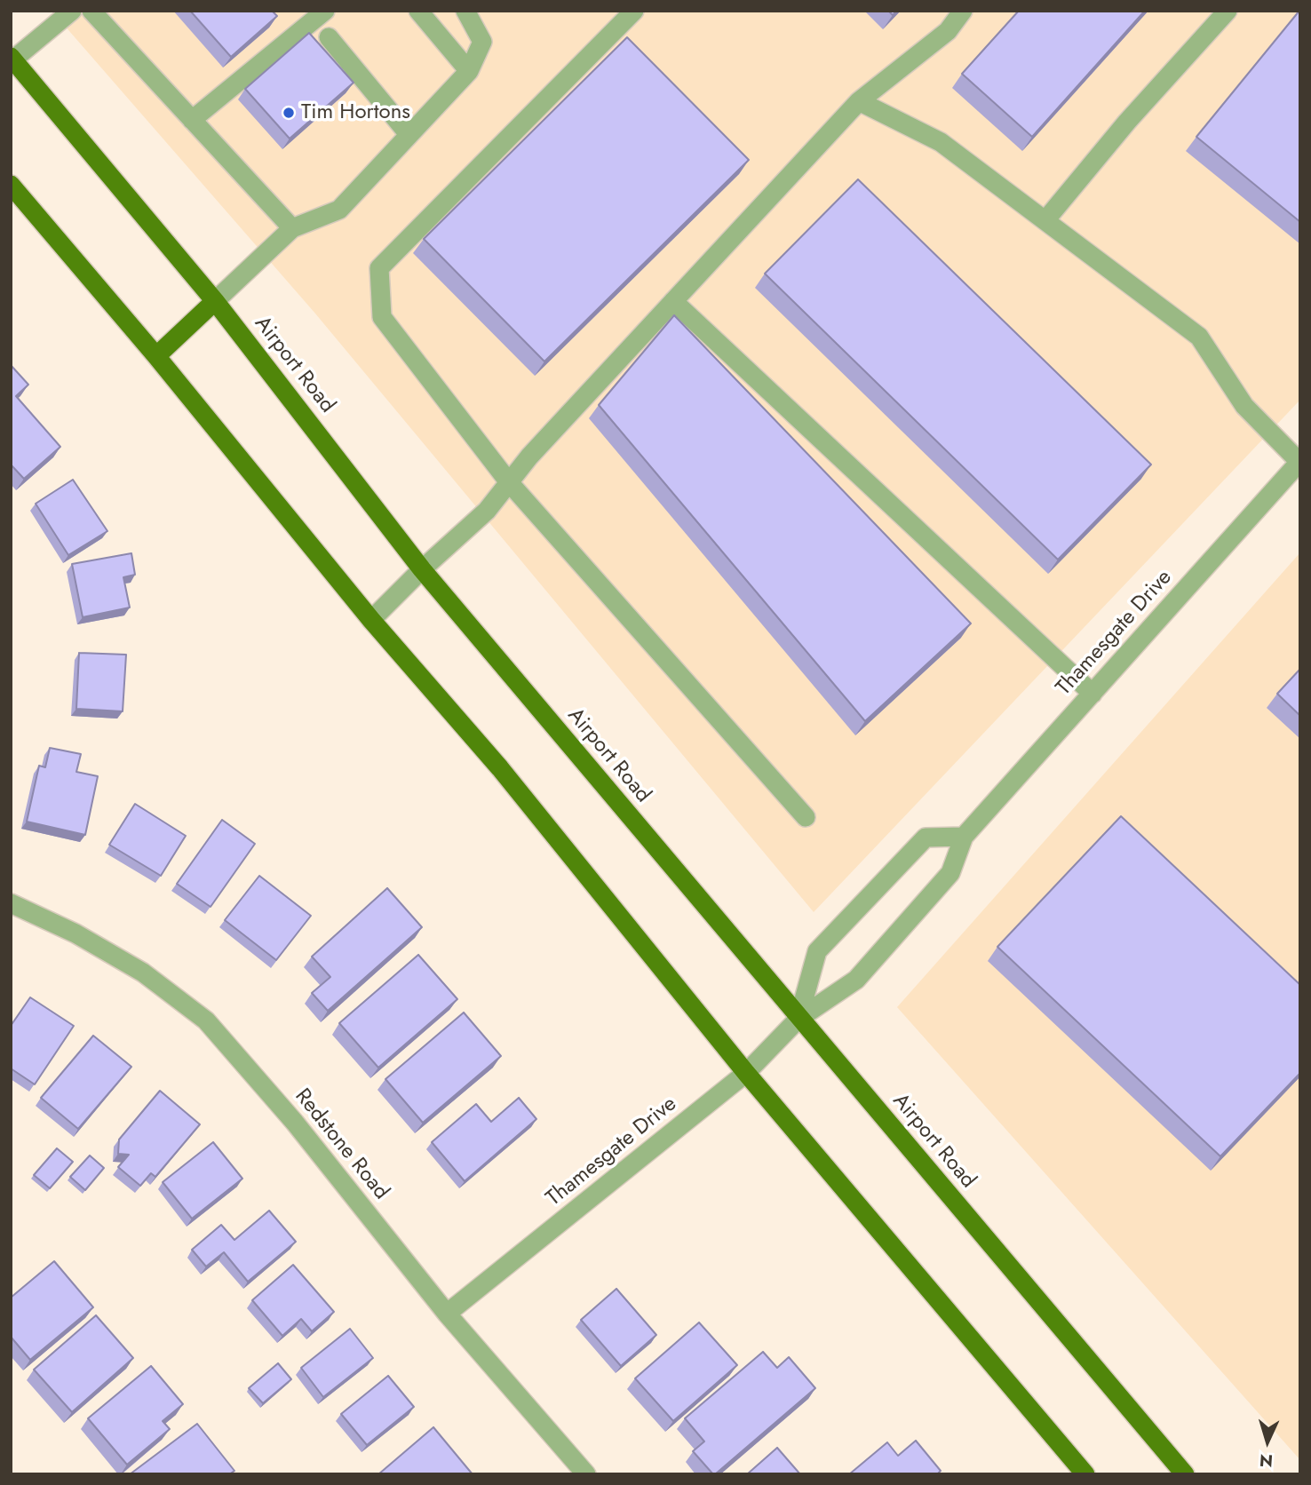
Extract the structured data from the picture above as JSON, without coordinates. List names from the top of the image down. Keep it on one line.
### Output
{"streets":{"main road":["Airport Road"],"street":["Thamesgate Drive","Redstone Road"]},"crossings":[["Airport Road","Thamesgate Drive"],["Thamesgate Drive","Redstone Road"]],"places":["Tim Hortons"],"north":"bottom"}
